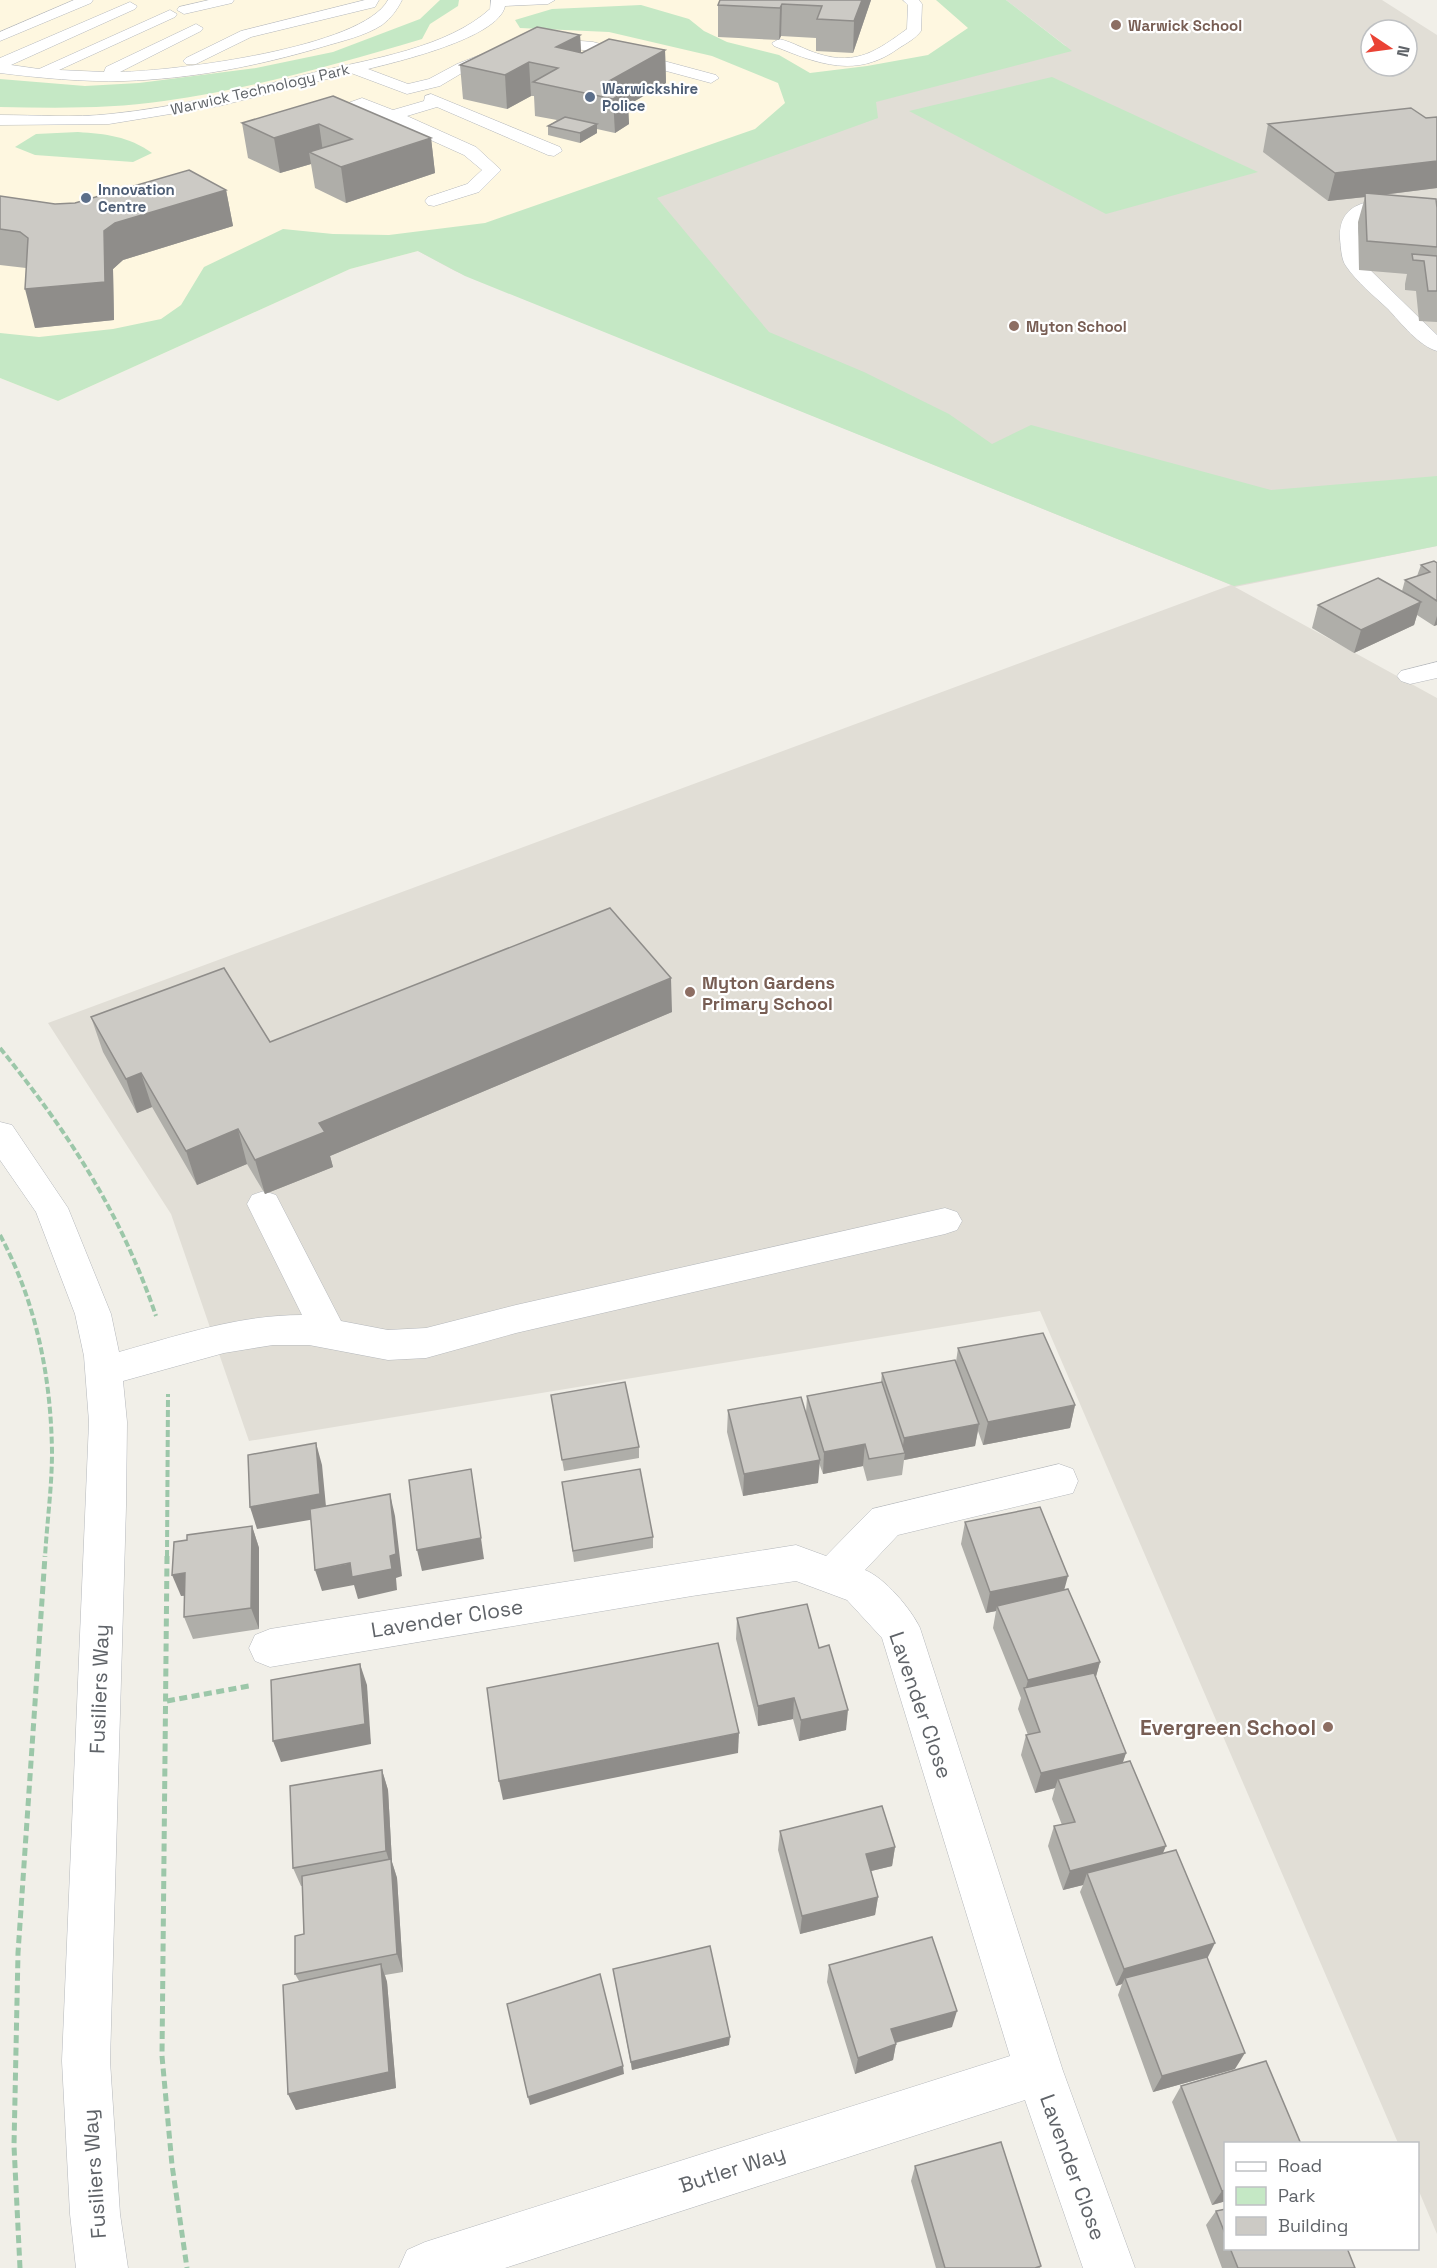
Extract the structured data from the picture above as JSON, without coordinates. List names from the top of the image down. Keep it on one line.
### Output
{"streets":{"street":["Warwick Technology Park","Lavender Close","Fusiliers Way","Butler Way"]},"crossings":[["Lavender Close","Butler Way"]],"places":["Warwick School","Warwickshire Police","Innovation Centre","Myton School","Myton Gardens Primary School","Evergreen School"],"legend":["Road","Park","Building"],"north":"right"}
